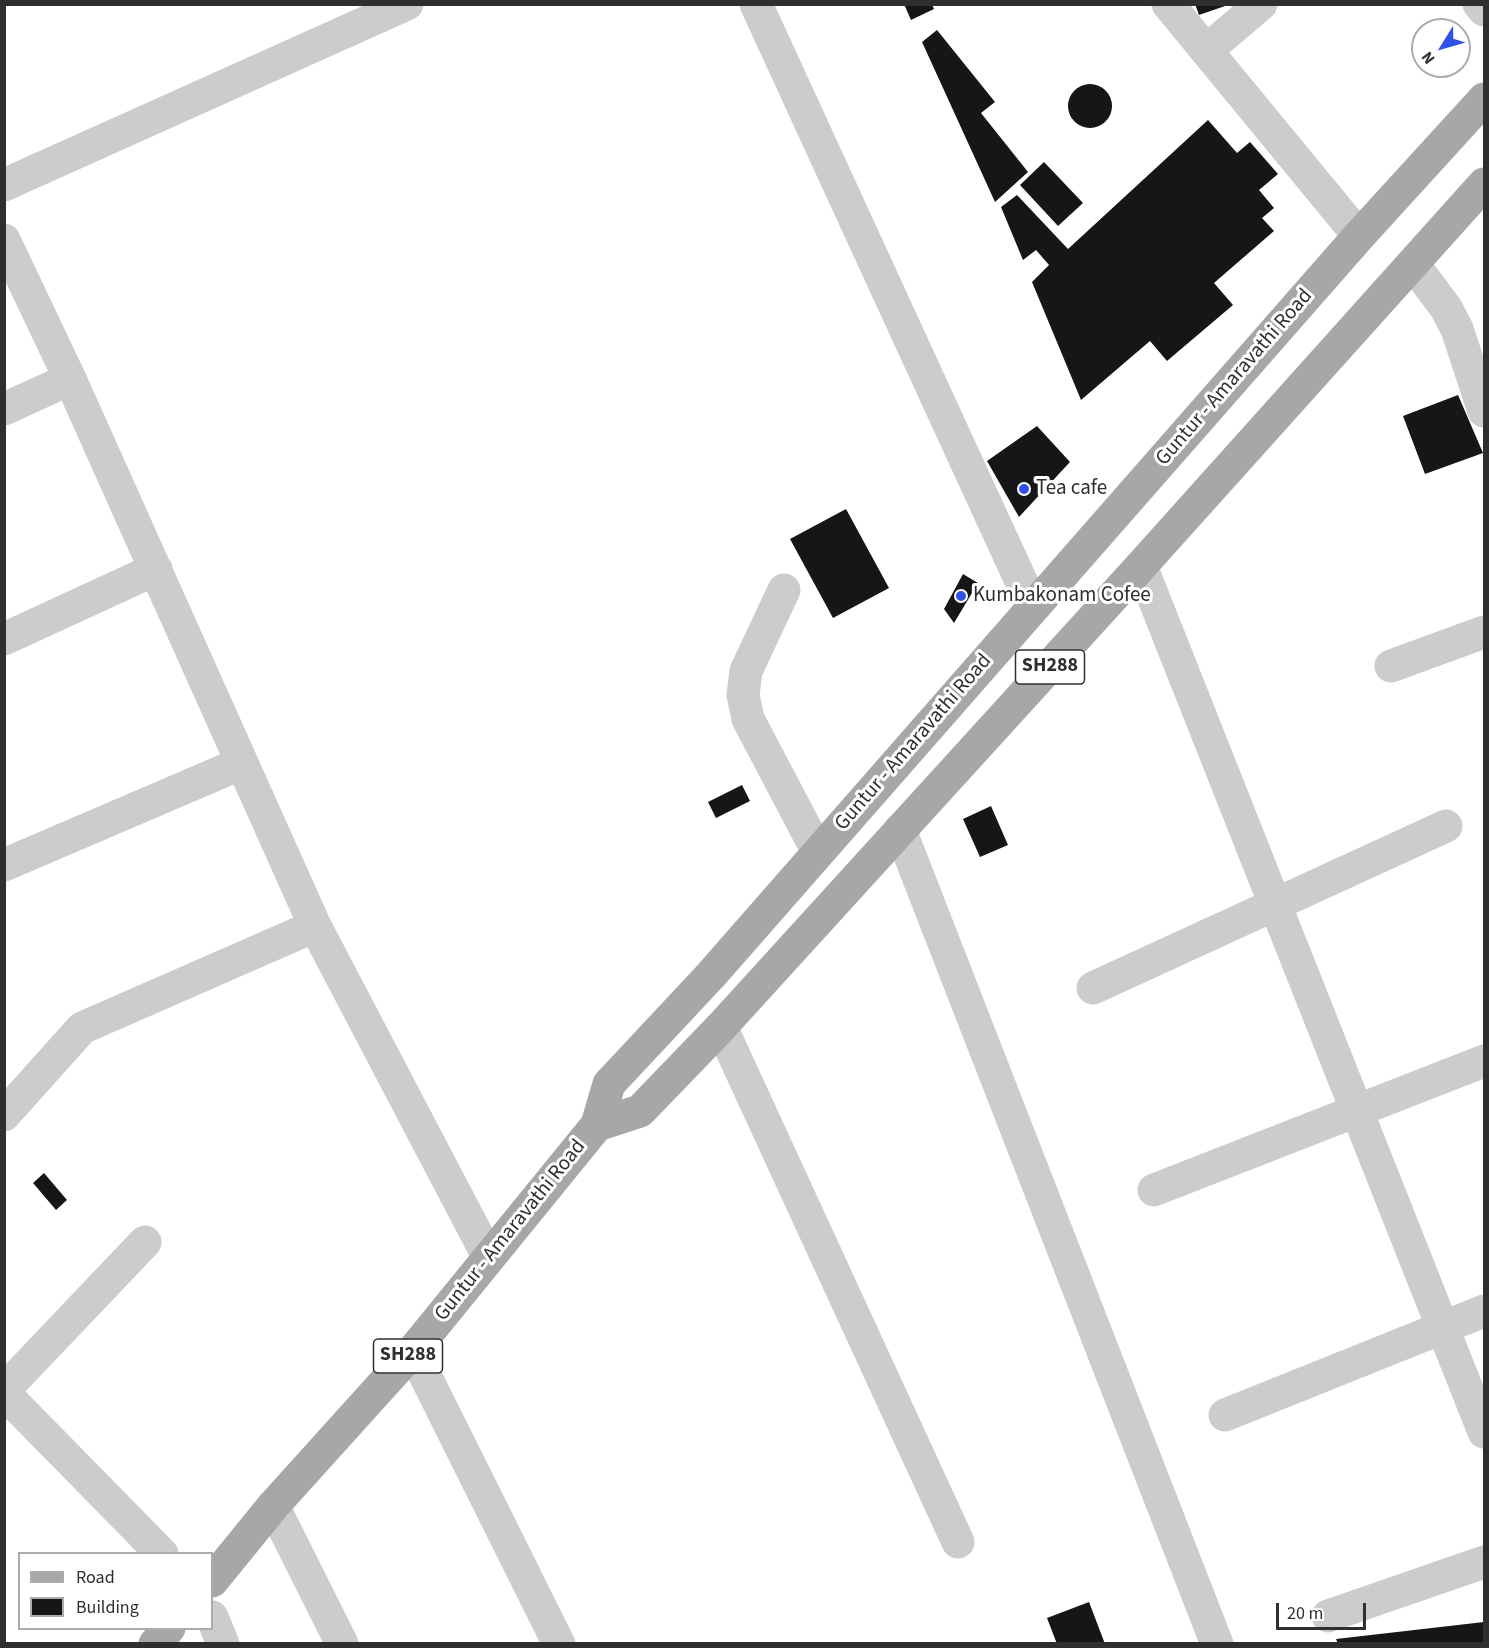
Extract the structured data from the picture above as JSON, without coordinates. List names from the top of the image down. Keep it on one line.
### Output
{"streets":{"main road":["Guntur - Amaravathi Road","SH288"]},"places":["Tea cafe","Kumbakonam Cofee"],"legend":["Road","Building"],"scale_bar":"20 m","north":"bottom left"}
